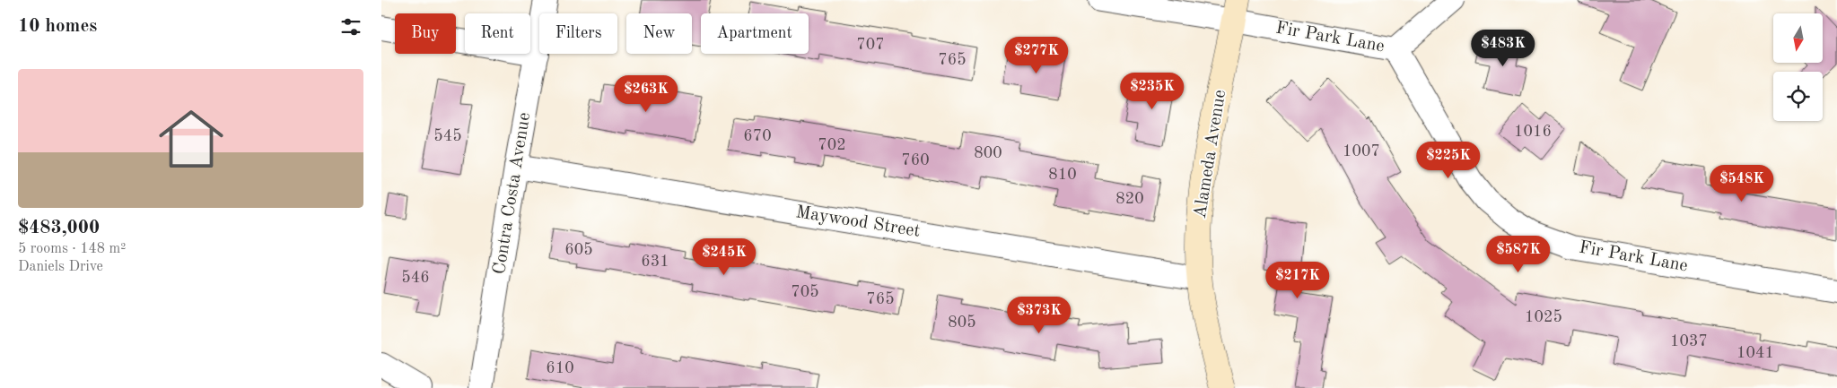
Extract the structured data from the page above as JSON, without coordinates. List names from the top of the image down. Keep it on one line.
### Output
{"streets":{"street":["Fir Park Lane","Alameda Avenue","Contra Costa Avenue","Maywood Street"]},"crossings":[["Fir Park Lane","Alameda Avenue"],["Alameda Avenue","Maywood Street"],["Contra Costa Avenue","Maywood Street"]],"house_numbers":["707","765","1016","545","670","702","1007","800","760","810","820","605","631","546","705","765","1025","805","1037","1041","610"],"north":"bottom","page":{"heading":"10 homes","chip":["Buy","Rent","Filters","New","Apartment"],"price":["$483K","$277K","$235K","$263K","$225K","$548K","$587K","$245K","$217K","$373K"],"list":[{"name":"$483,000","note":"5 rooms · 148 m² · Daniels Drive"}]}}
